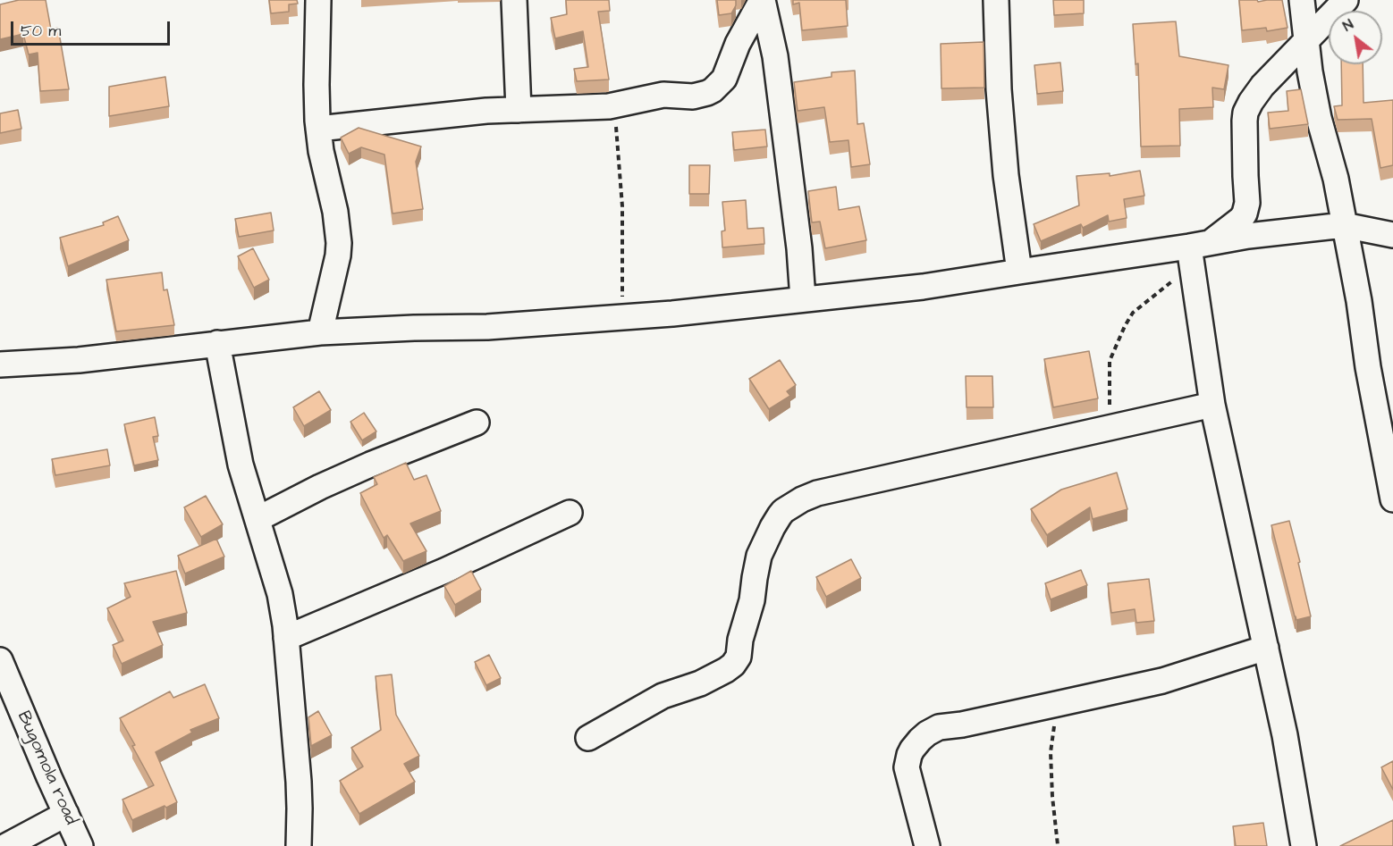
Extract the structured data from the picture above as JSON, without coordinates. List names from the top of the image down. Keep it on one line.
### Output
{"streets":{"street":["Bugomola road"]},"scale_bar":"50 m","north":"top left"}
